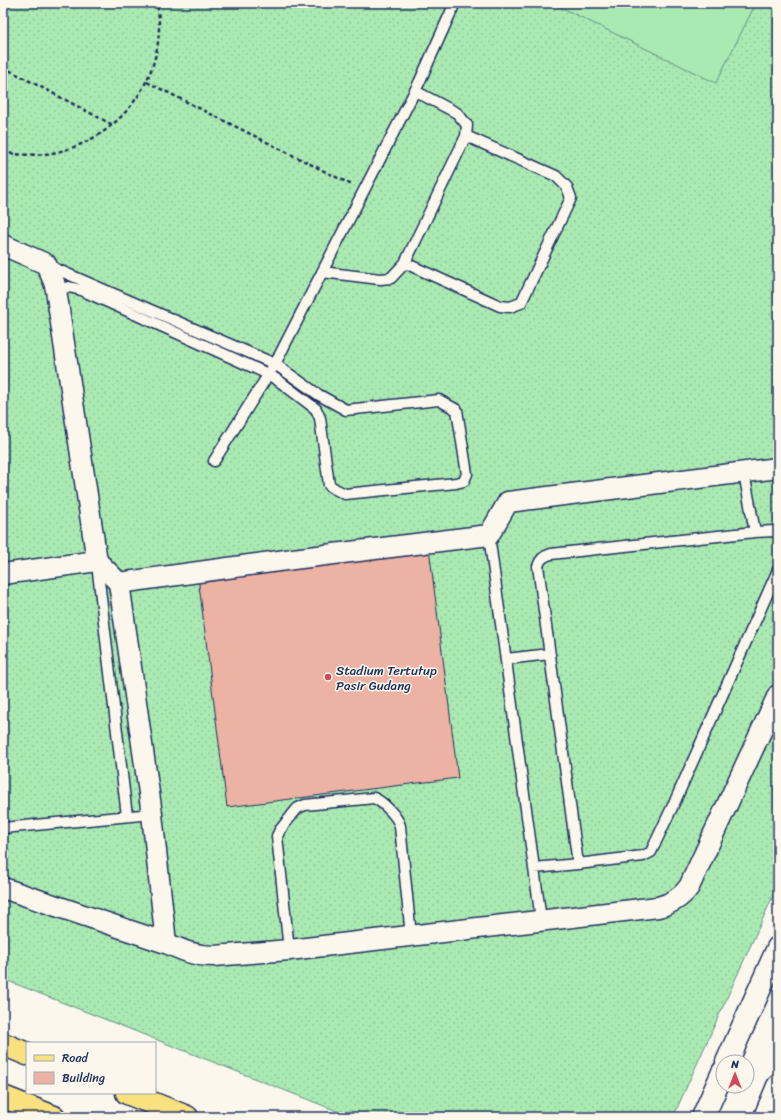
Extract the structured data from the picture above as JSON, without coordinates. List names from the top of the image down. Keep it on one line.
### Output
{"places":["Stadium Tertutup Pasir Gudang"],"legend":["Road","Building"],"north":"top"}
